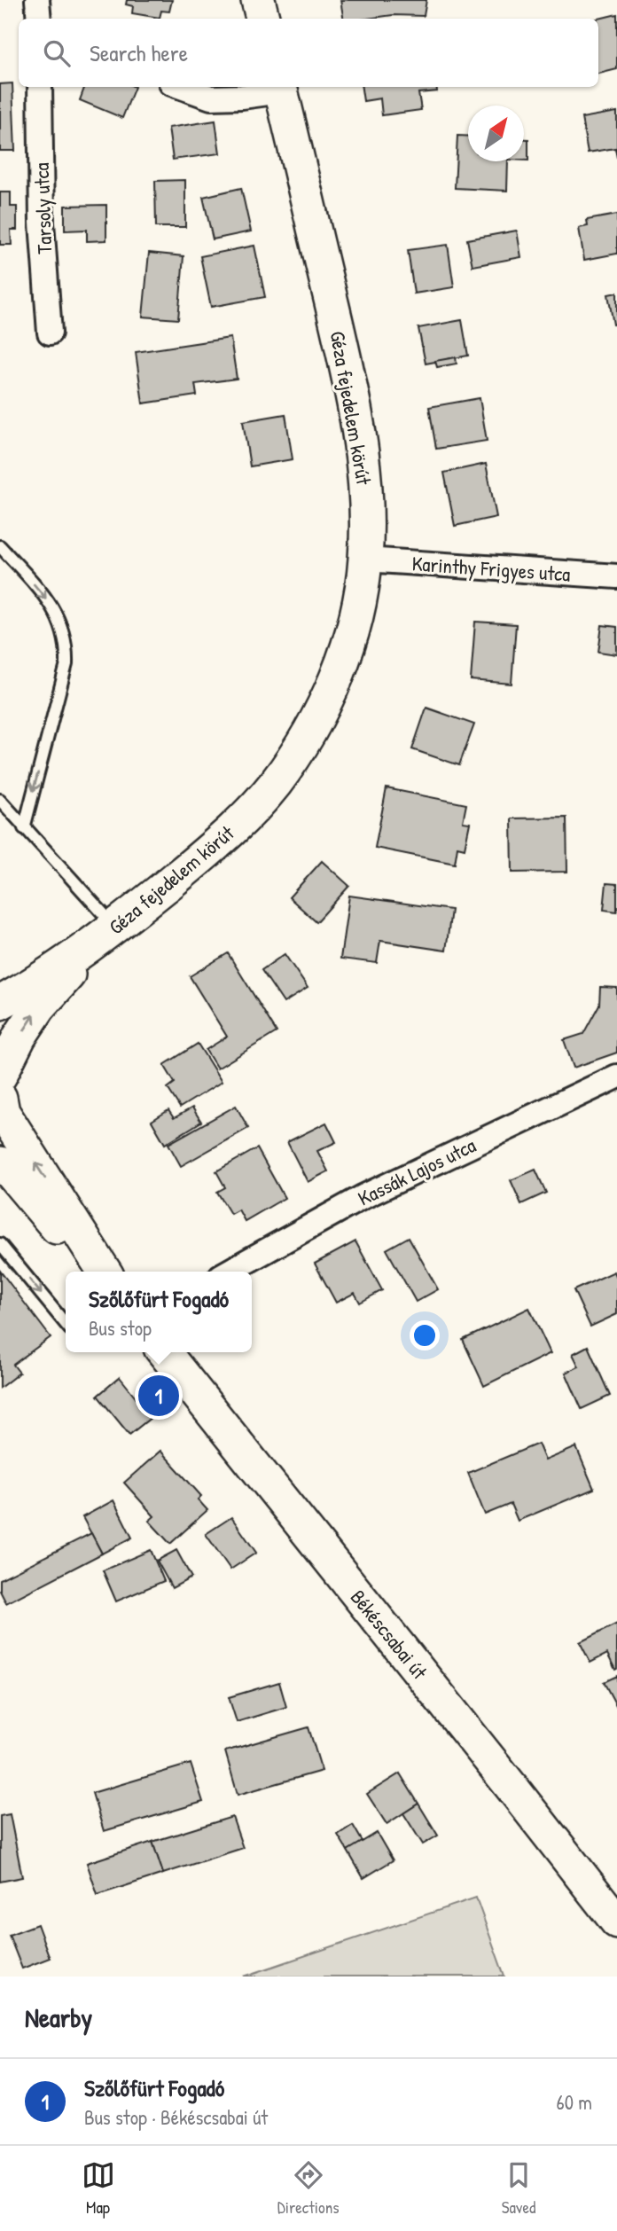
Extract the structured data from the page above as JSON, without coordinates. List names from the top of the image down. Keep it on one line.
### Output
{"streets":{"street":["Tarsoly utca","Géza fejedelem körút","Karinthy Frigyes utca","Kassák Lajos utca","Békéscsabai út"]},"crossings":[["Géza fejedelem körút","Karinthy Frigyes utca"]],"north":"top right","page":{"search":"Search here","popup":["Szőlőfürt Fogadó","Bus stop"],"pins":"1","heading":"Nearby","list":[{"mark":"1","name":"Szőlőfürt Fogadó","note":"Bus stop · Békéscsabai út","value":"60 m"}],"nav":["Map","Directions","Saved"]}}
